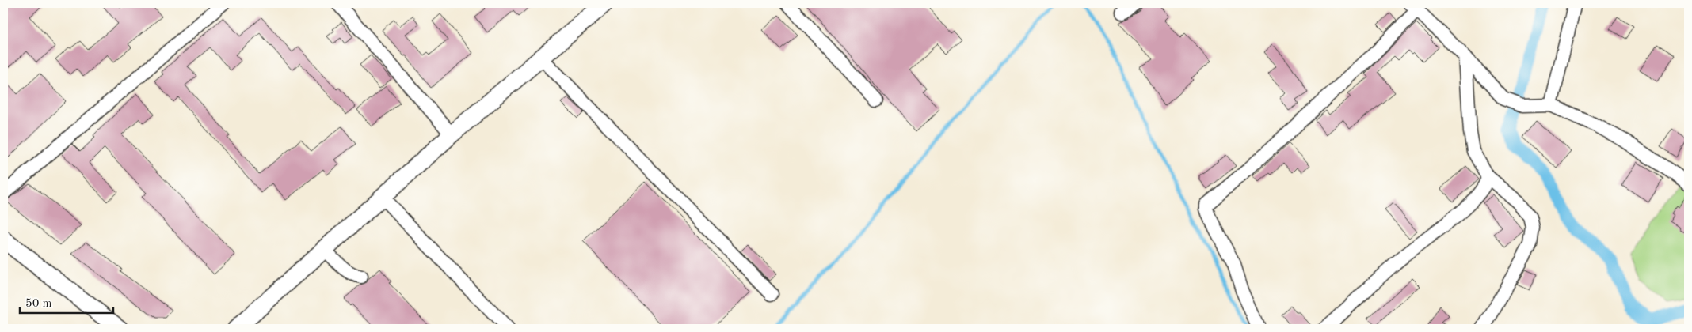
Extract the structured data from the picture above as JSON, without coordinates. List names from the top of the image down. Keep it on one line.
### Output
{"scale_bar":"50 m"}
